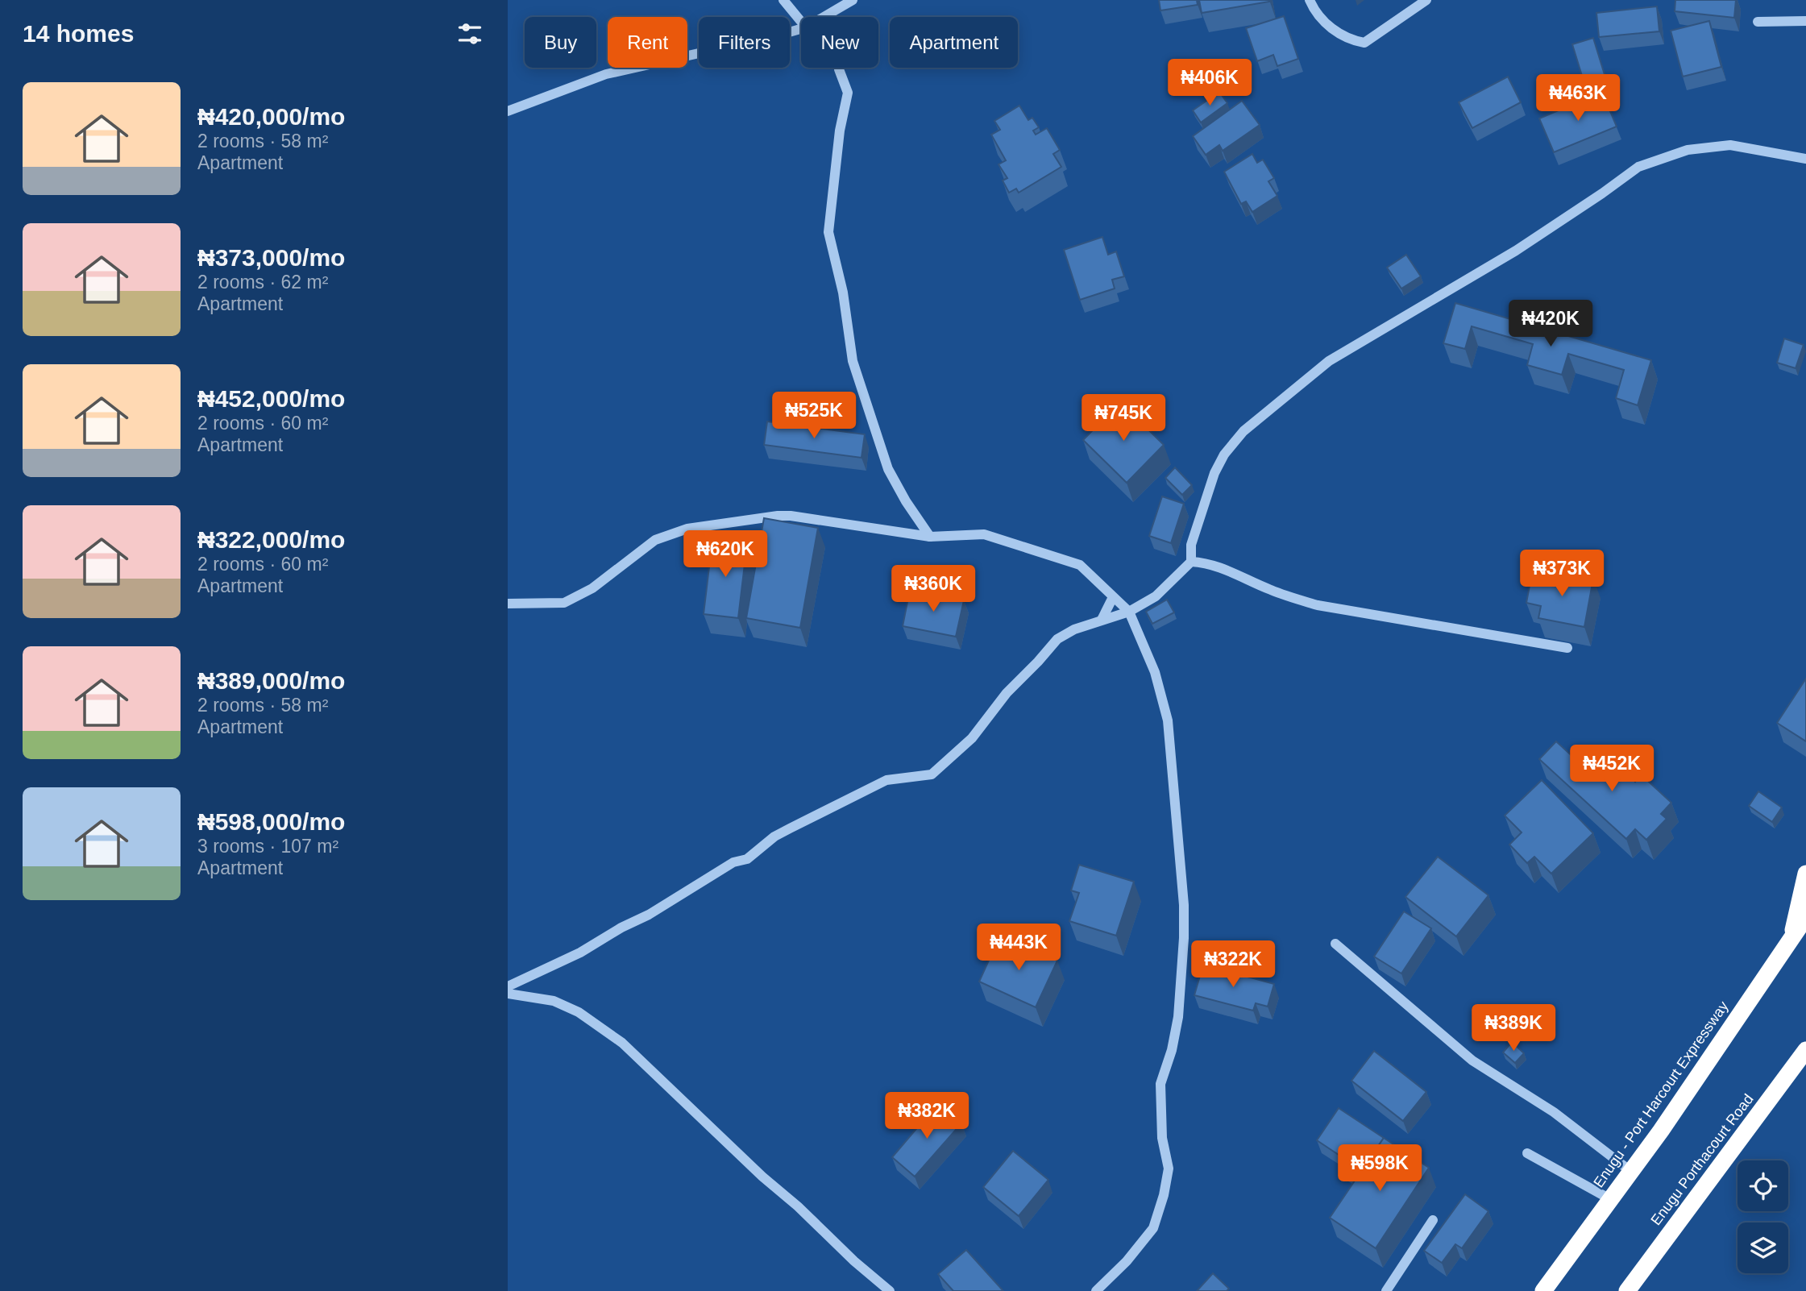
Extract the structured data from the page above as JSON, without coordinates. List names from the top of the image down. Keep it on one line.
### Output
{"streets":{"highway":["Enugu - Port Harcourt Expressway","Enugu Porthacourt Road"]},"page":{"heading":"14 homes","chip":["Buy","Rent","Filters","New","Apartment"],"price":["₦406K","₦463K","₦420K","₦525K","₦745K","₦620K","₦373K","₦360K","₦452K","₦443K","₦322K","₦389K","₦382K","₦598K"],"list":[{"name":"₦420,000/mo","note":"2 rooms · 58 m² · Apartment"},{"name":"₦373,000/mo","note":"2 rooms · 62 m² · Apartment"},{"name":"₦452,000/mo","note":"2 rooms · 60 m² · Apartment"},{"name":"₦322,000/mo","note":"2 rooms · 60 m² · Apartment"},{"name":"₦389,000/mo","note":"2 rooms · 58 m² · Apartment"},{"name":"₦598,000/mo","note":"3 rooms · 107 m² · Apartment"}]}}
